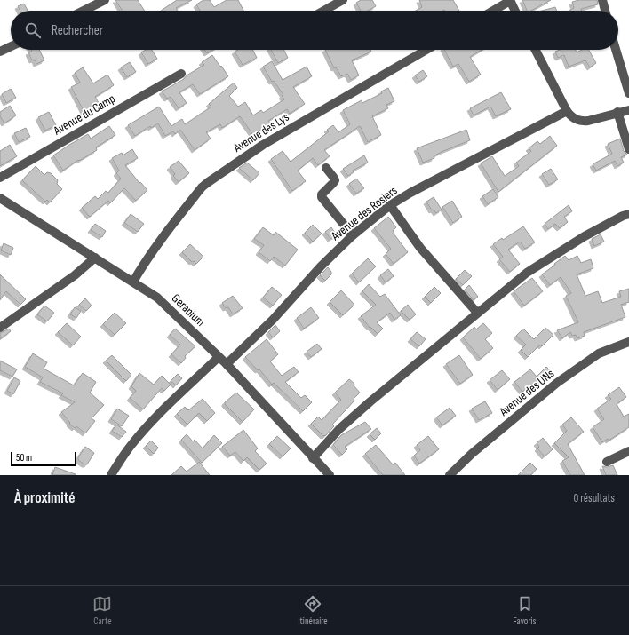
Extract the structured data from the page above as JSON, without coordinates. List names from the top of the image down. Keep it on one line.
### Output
{"streets":{"street":["Avenue du Camp","Avenue des Lys","Avenue des Rosiers","Geranium","Avenue des UNs"]},"crossings":[["Avenue des Lys","Geranium"],["Avenue des Rosiers","Geranium"]],"scale_bar":"50 m","page":{"search":"Rechercher","scale":"50 m","heading":["À proximité","0 résultats"],"nav":["Carte","Itinéraire","Favoris"]}}
